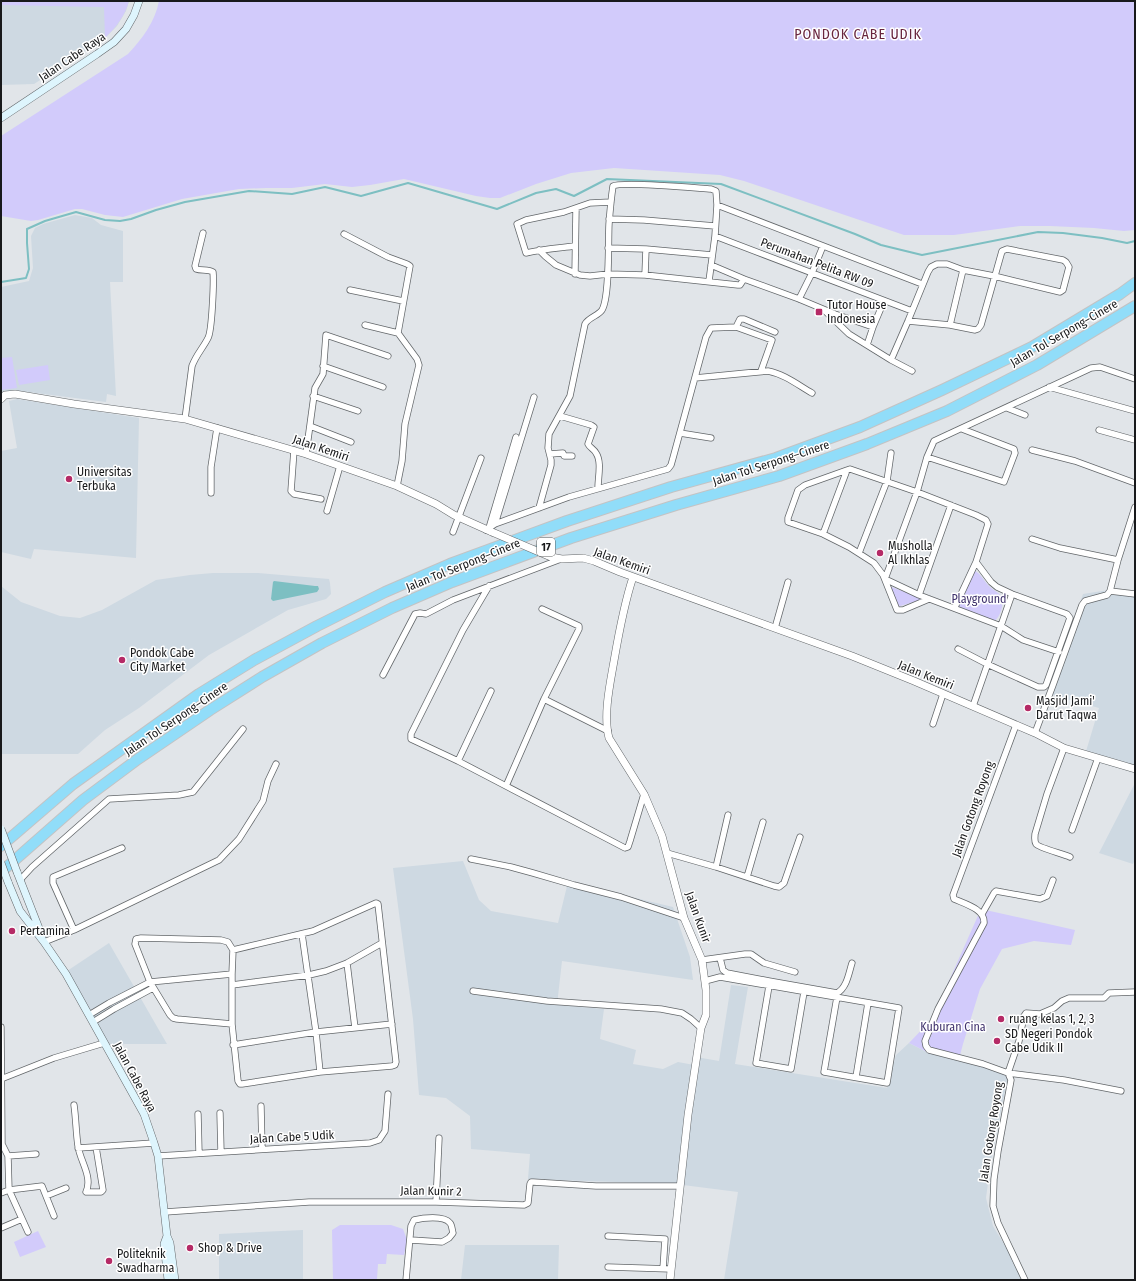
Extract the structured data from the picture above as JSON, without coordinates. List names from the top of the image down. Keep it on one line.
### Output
{"streets":{"highway":["Jalan Tol Serpong–Cinere","17"],"main road":["Jalan Cabe Raya"],"street":["Perumahan Pelita RW 09","Jalan Kemiri","Jalan Gotong Royong","Jalan Kunir","Jalan Cabe 5 Udik","Jalan Kunir 2"]},"crossings":[["Jalan Cabe Raya","Jalan Cabe 5 Udik"],["Jalan Cabe Raya","Jalan Kunir 2"],["Jalan Kemiri","Jalan Gotong Royong"],["Jalan Kemiri","Jalan Kunir"],["Jalan Kunir","Jalan Kunir 2"]],"districts":["PONDOK CABE UDIK"],"parks":["Playground","Kuburan Cina"],"places":{"transit":["Tutor House Indonesia"],"other":["Universitas Terbuka","Musholla Al Ikhlas","Pondok Cabe City Market","Masjid Jami' Darut Taqwa","Pertamina","ruang kelas 1, 2, 3","SD Negeri Pondok Cabe Udik II","Shop & Drive","Politeknik Swadharma"]}}
